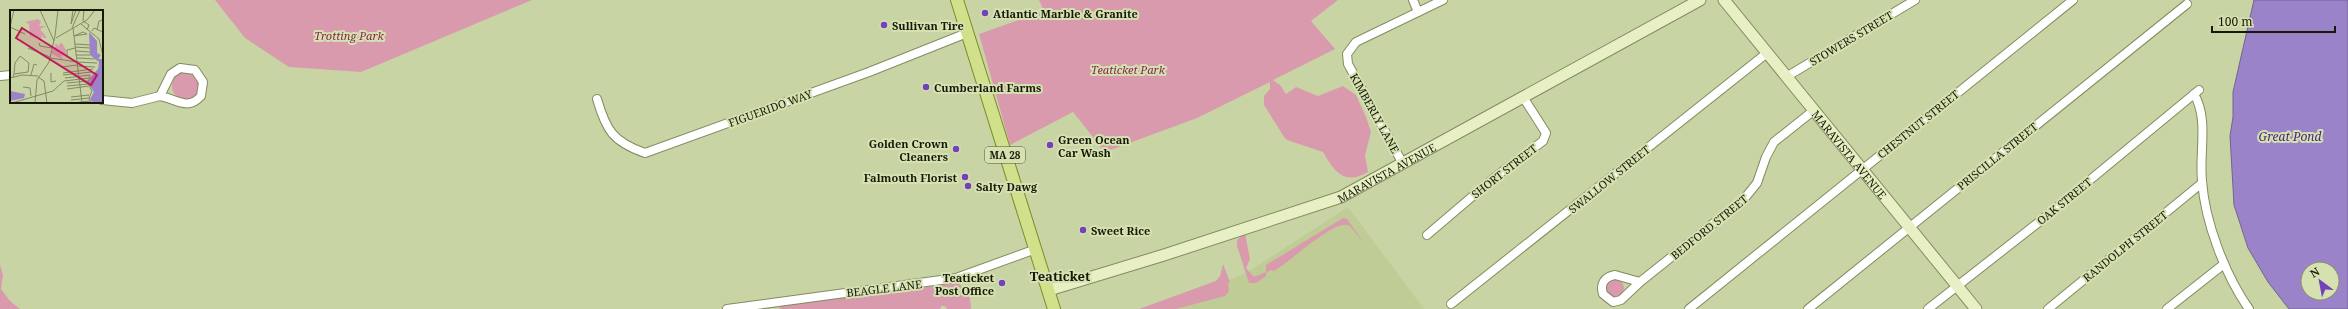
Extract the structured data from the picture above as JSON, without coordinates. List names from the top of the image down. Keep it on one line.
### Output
{"streets":{"main road":["MA 28","MARAVISTA AVENUE"],"street":["STOWERS STREET","FIGUERIDO WAY","KIMBERLY LANE","CHESTNUT STREET","PRISCILLA STREET","SHORT STREET","SWALLOW STREET","OAK STREET","BEDFORD STREET","RANDOLPH STREET","BEAGLE LANE"]},"crossings":[["STOWERS STREET","MARAVISTA AVENUE"],["FIGUERIDO WAY","MA 28"],["KIMBERLY LANE","MARAVISTA AVENUE"],["CHESTNUT STREET","MARAVISTA AVENUE"],["MA 28","MARAVISTA AVENUE"],["MA 28","BEAGLE LANE"],["MARAVISTA AVENUE","PRISCILLA STREET"],["MARAVISTA AVENUE","SHORT STREET"],["MARAVISTA AVENUE","SWALLOW STREET"],["MARAVISTA AVENUE","OAK STREET"],["MARAVISTA AVENUE","BEDFORD STREET"],["OAK STREET","RANDOLPH STREET"]],"districts":["Teaticket"],"water":["Great Pond"],"parks":["Trotting Park","Teaticket Park"],"places":["Atlantic Marble & Granite","Sullivan Tire","Cumberland Farms","Green Ocean Car Wash","Golden Crown Cleaners","Falmouth Florist","Salty Dawg","Sweet Rice","Teaticket Post Office"],"scale_bar":"100 m","north":"top left"}
